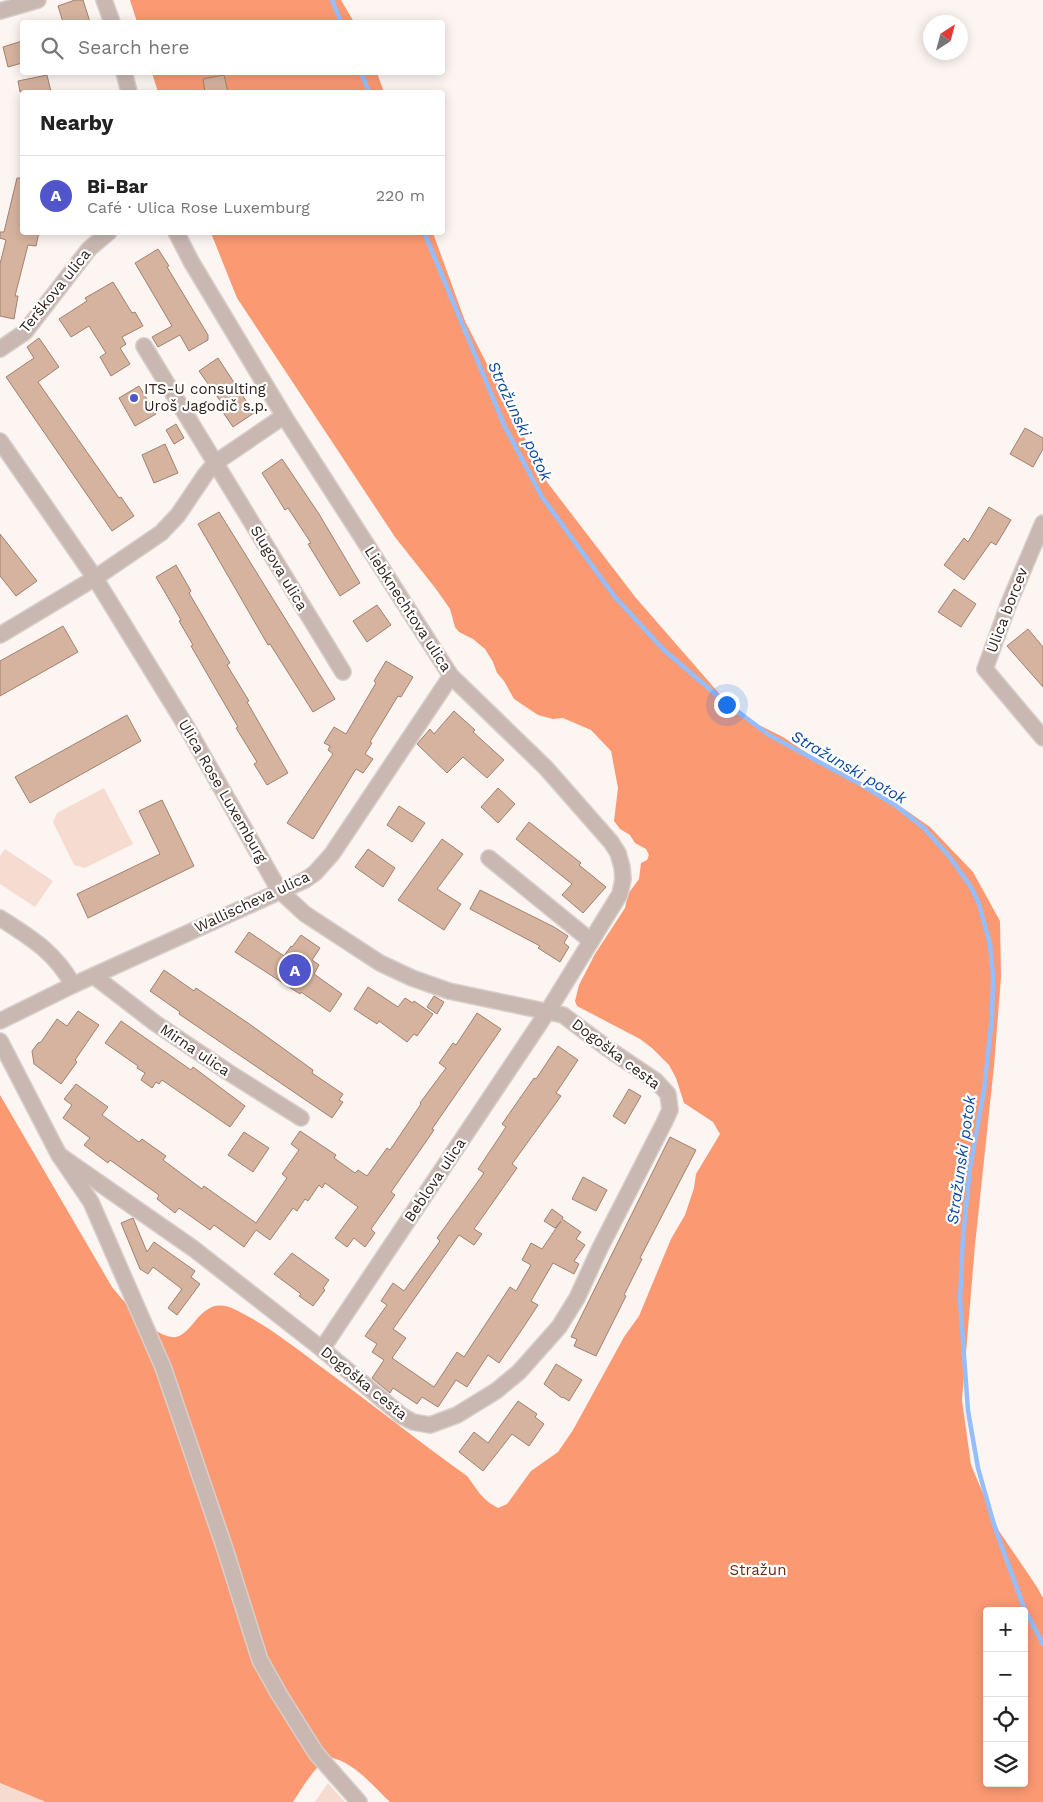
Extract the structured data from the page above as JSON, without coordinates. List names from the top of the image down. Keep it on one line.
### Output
{"streets":{"street":["Terškova ulica","Slugova ulica","Liebknechtova ulica","Ulica borcev","Ulica Rose Luxemburg","Wallischeva ulica","Mirna ulica","Dogoška cesta","Beblova ulica"]},"crossings":[["Liebknechtova ulica","Ulica Rose Luxemburg"],["Liebknechtova ulica","Wallischeva ulica"],["Liebknechtova ulica","Dogoška cesta"],["Liebknechtova ulica","Beblova ulica"],["Ulica Rose Luxemburg","Wallischeva ulica"],["Ulica Rose Luxemburg","Dogoška cesta"],["Ulica Rose Luxemburg","Beblova ulica"],["Wallischeva ulica","Mirna ulica"],["Dogoška cesta","Beblova ulica"]],"water":["Stražunski potok"],"parks":["Stražun"],"places":["ITS-U consulting Uroš Jagodič s.p."],"north":"top right","page":{"search":"Search here","heading":"Nearby","list":[{"mark":"A","name":"Bi-Bar","note":"Café · Ulica Rose Luxemburg","value":"220 m"}],"pins":"A","map_buttons":["+","−"]}}
